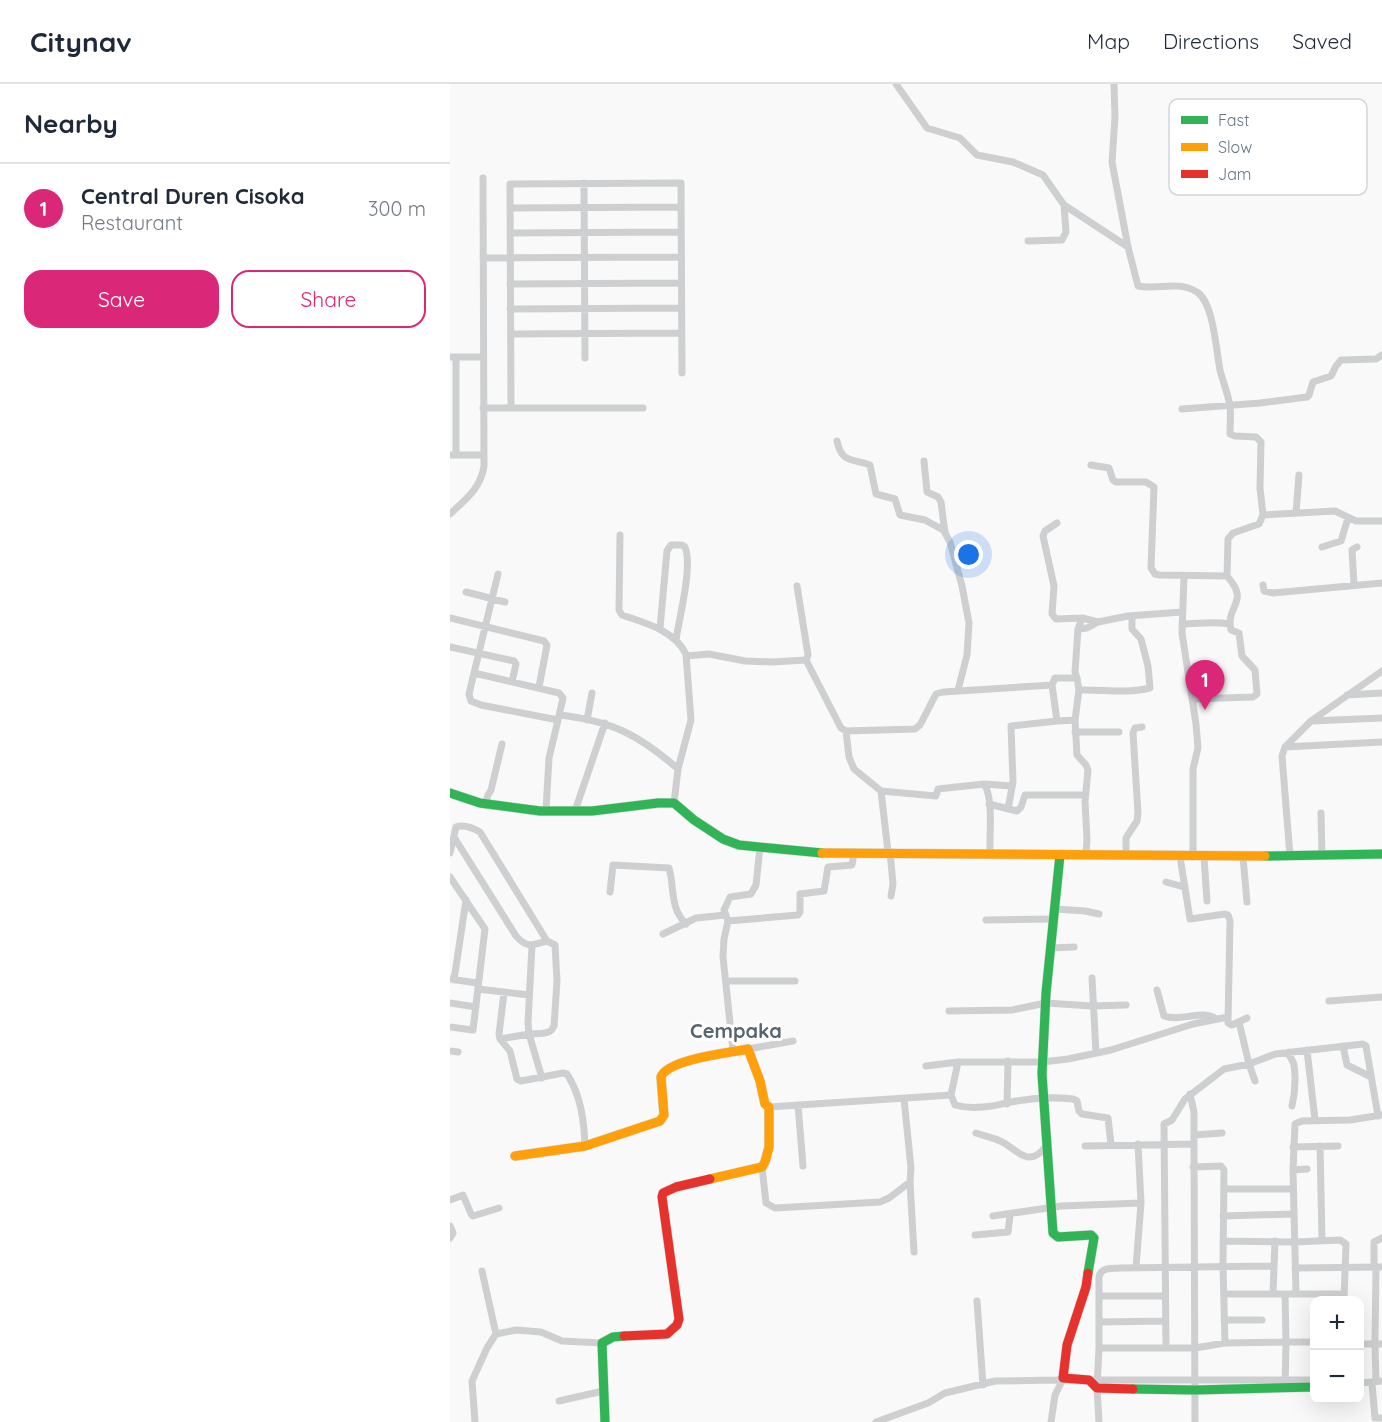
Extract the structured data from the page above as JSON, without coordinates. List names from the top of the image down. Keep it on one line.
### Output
{"districts":["Cempaka"],"legend":["Fast","Slow","Jam"],"page":{"header":"Citynav","nav":["Map","Directions","Saved"],"heading":"Nearby","list":[{"mark":"1","name":"Central Duren Cisoka","note":"Restaurant","value":"300 m"}],"buttons":["Save","Share"],"pins":"1","map_buttons":["+","−"]}}
